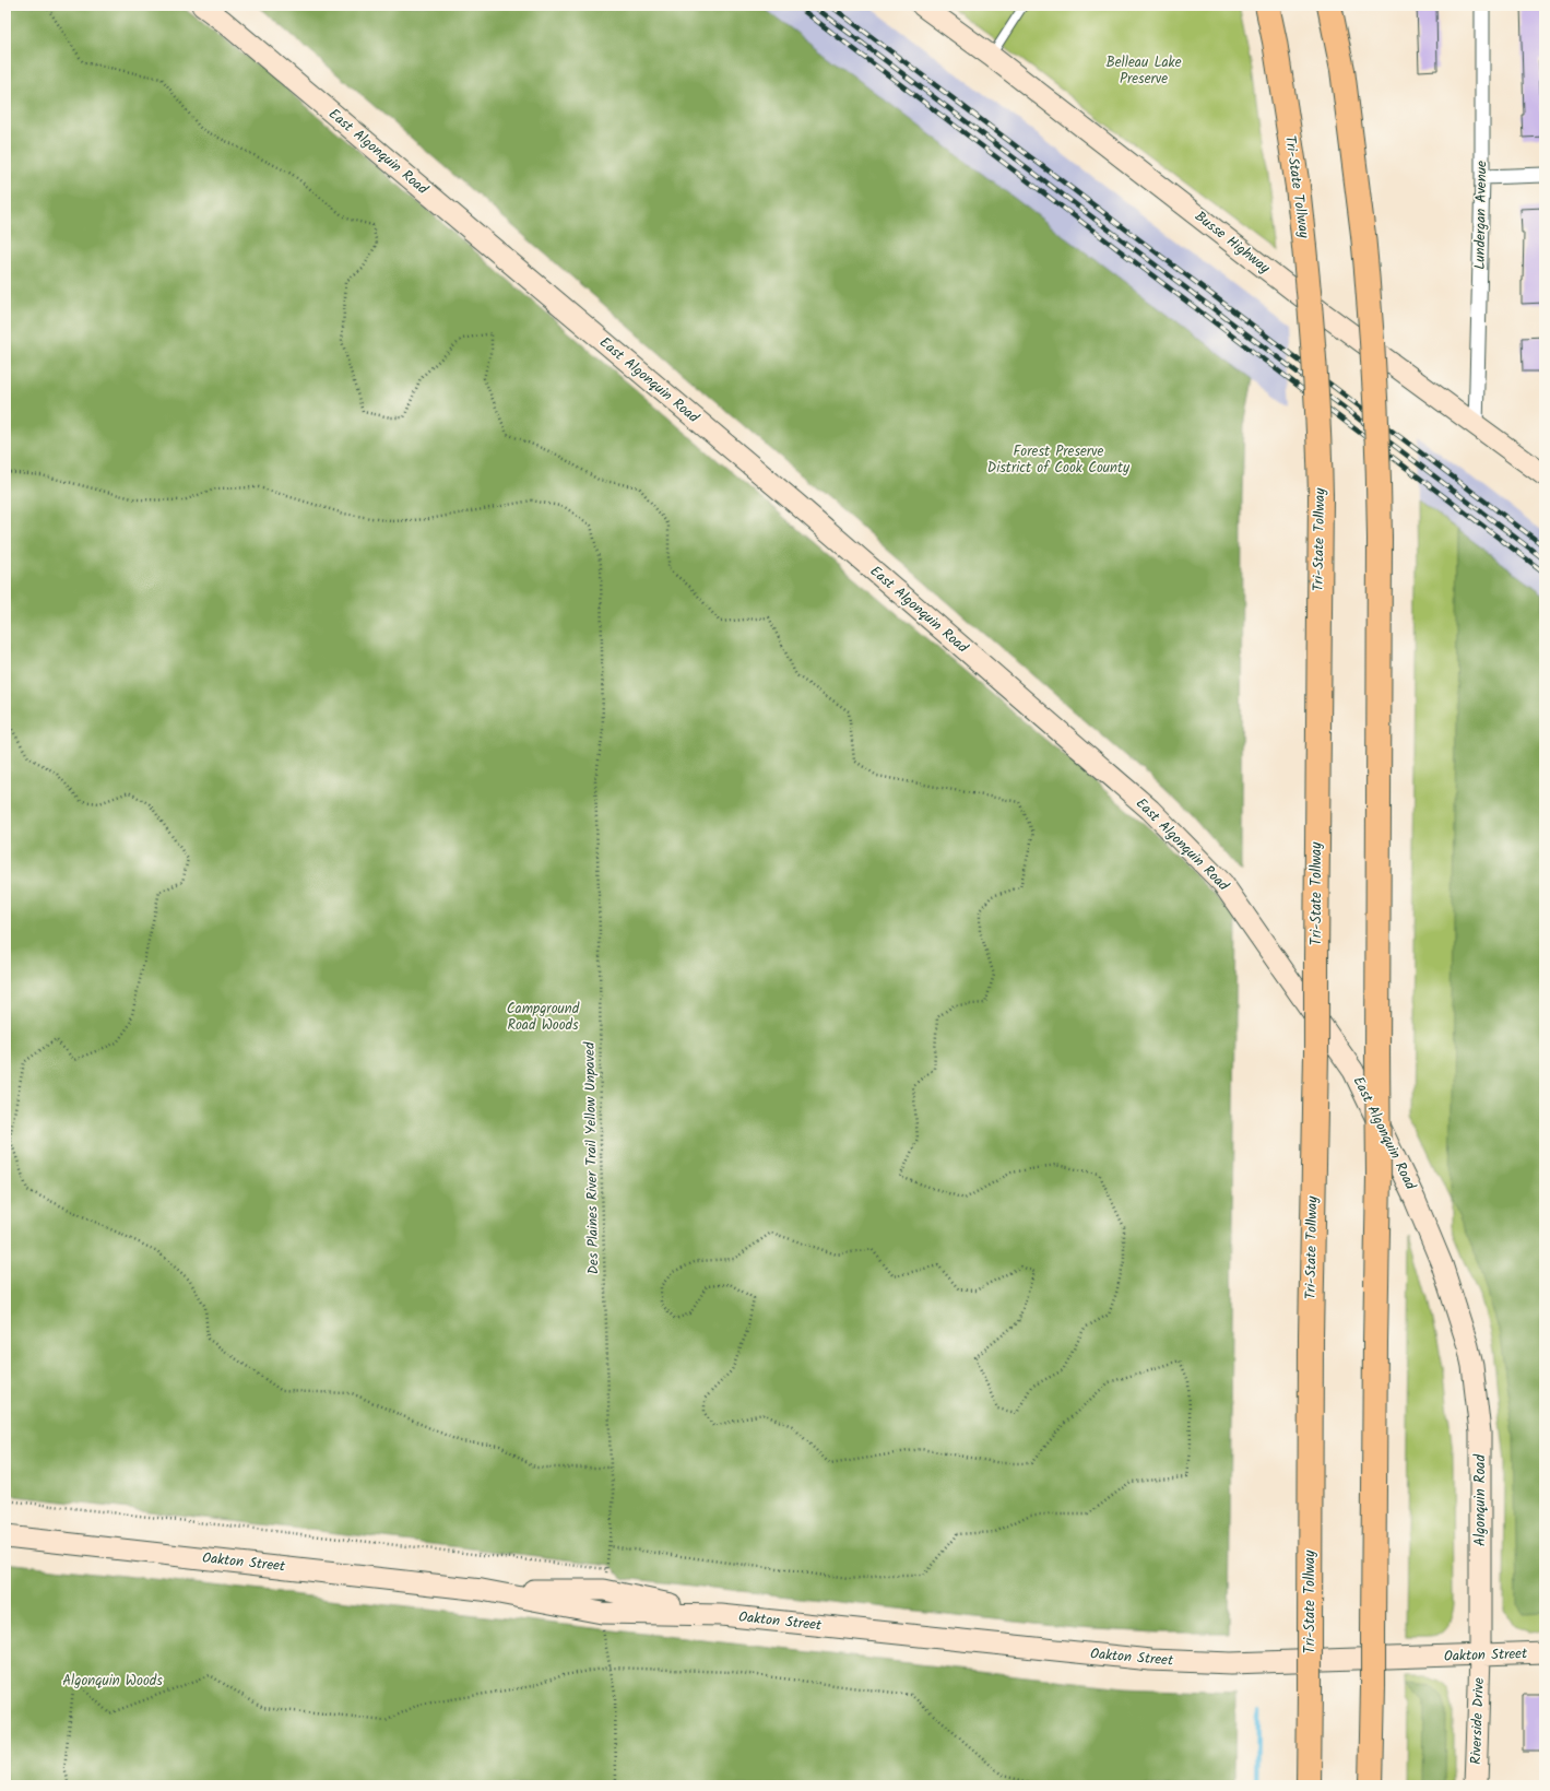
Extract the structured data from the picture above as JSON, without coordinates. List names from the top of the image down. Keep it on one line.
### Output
{"streets":{"highway":["Tri-State Tollway"],"main road":["East Algonquin Road","Busse Highway","Algonquin Road","Oakton Street","Riverside Drive"],"street":["Lundergan Avenue"],"path":["Des Plaines River Trail Yellow Unpaved"]},"crossings":[["East Algonquin Road","Algonquin Road"],["Lundergan Avenue","Busse Highway"],["Algonquin Road","Oakton Street"],["Algonquin Road","Riverside Drive"],["Oakton Street","Riverside Drive"]],"parks":["Belleau Lake Preserve","Forest Preserve District of Cook County","Campground Road Woods","Algonquin Woods"]}
